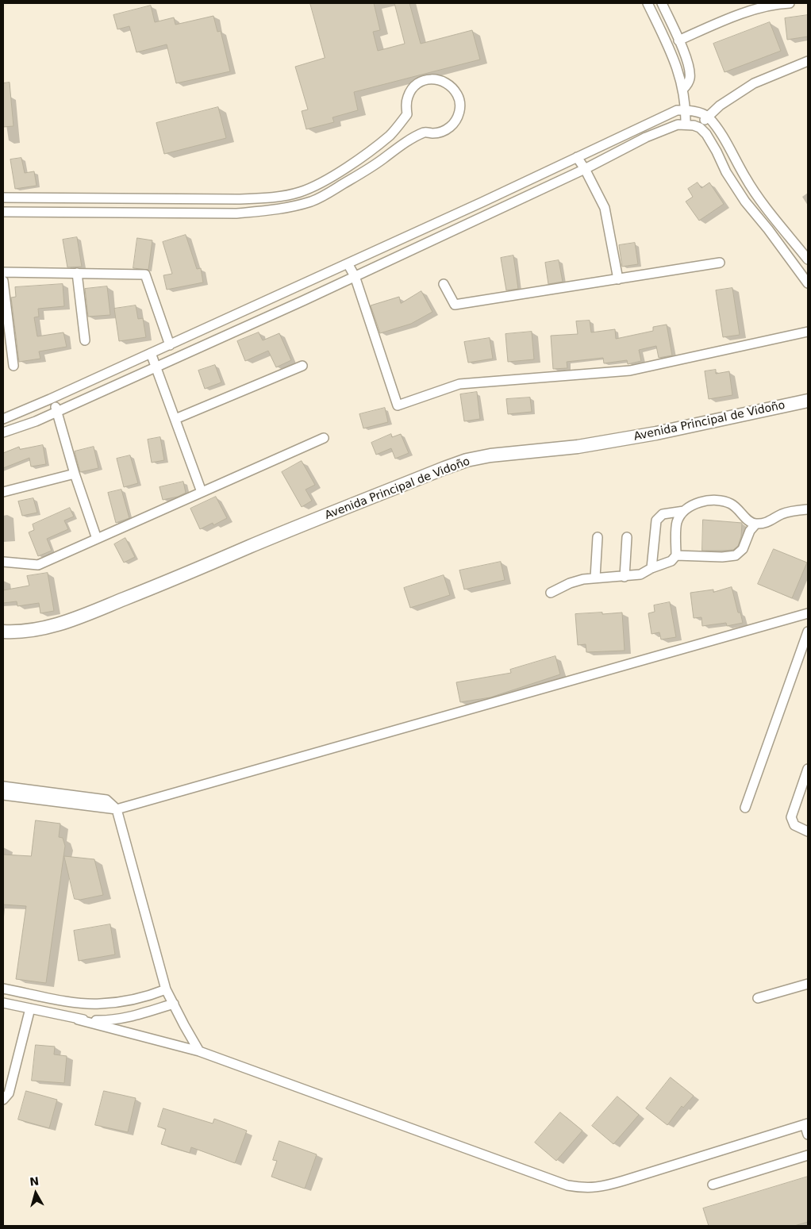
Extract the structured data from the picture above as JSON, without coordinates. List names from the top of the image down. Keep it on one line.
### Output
{"streets":{"main road":["Avenida Principal de Vidoño"]},"north":"top"}
